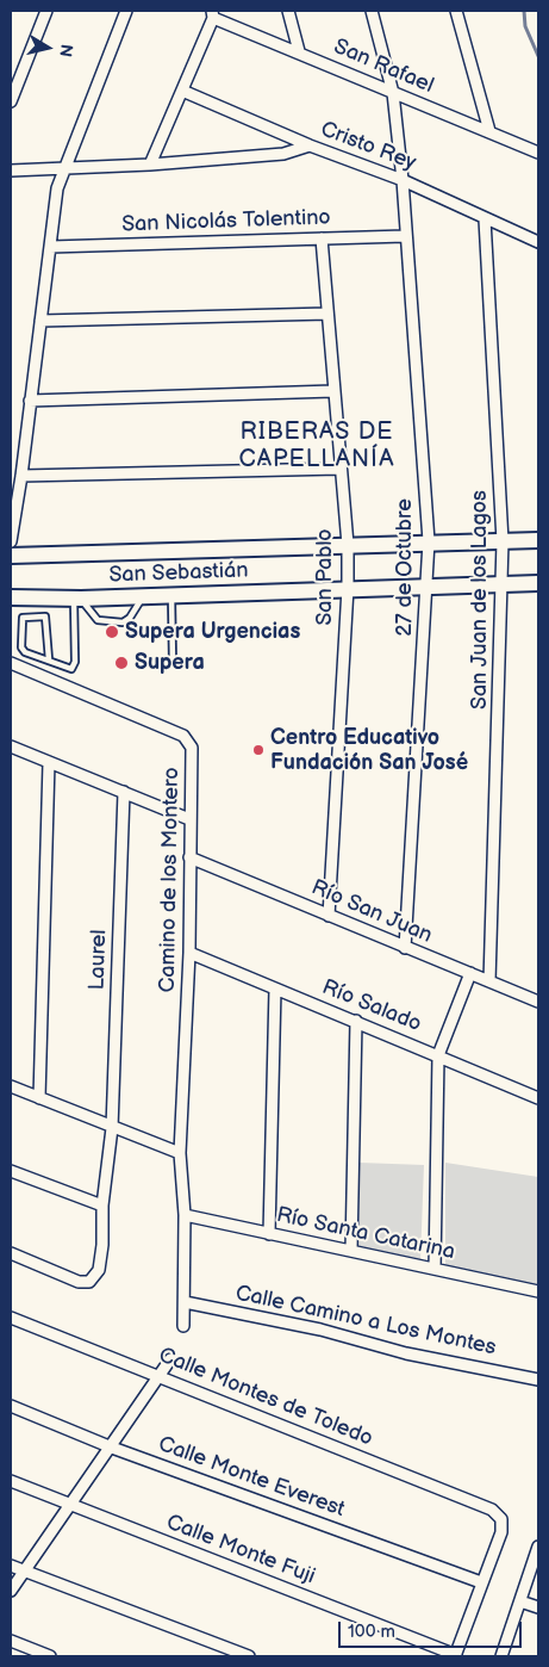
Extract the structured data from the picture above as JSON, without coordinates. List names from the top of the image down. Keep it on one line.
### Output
{"streets":{"main road":["San Sebastián"],"street":["San Rafael","Cristo Rey","San Nicolás Tolentino","27 de Octubre","San Pablo","San Juan de los Lagos","Camino de los Montero","Río San Juan","Laurel","Río Salado","Río Santa Catarina","Calle Camino a Los Montes","Calle Montes de Toledo","Calle Monte Everest","Calle Monte Fuji"]},"crossings":[["San Rafael","27 de Octubre"],["Cristo Rey","27 de Octubre"],["Cristo Rey","San Juan de los Lagos"],["San Nicolás Tolentino","27 de Octubre"],["San Nicolás Tolentino","San Pablo"],["27 de Octubre","San Sebastián"],["27 de Octubre","Río San Juan"],["San Sebastián","San Pablo"],["San Sebastián","San Juan de los Lagos"],["San Pablo","Río San Juan"],["San Juan de los Lagos","Río San Juan"],["Camino de los Montero","Río San Juan"],["Camino de los Montero","Río Salado"],["Camino de los Montero","Río Santa Catarina"],["Camino de los Montero","Calle Camino a Los Montes"],["Calle Montes de Toledo","Calle Monte Everest"]],"districts":["RIBERAS DE CAPELLANÍA"],"places":["Supera Urgencias","Supera","Centro Educativo Fundación San José"],"scale_bar":"100 m","north":"right"}
